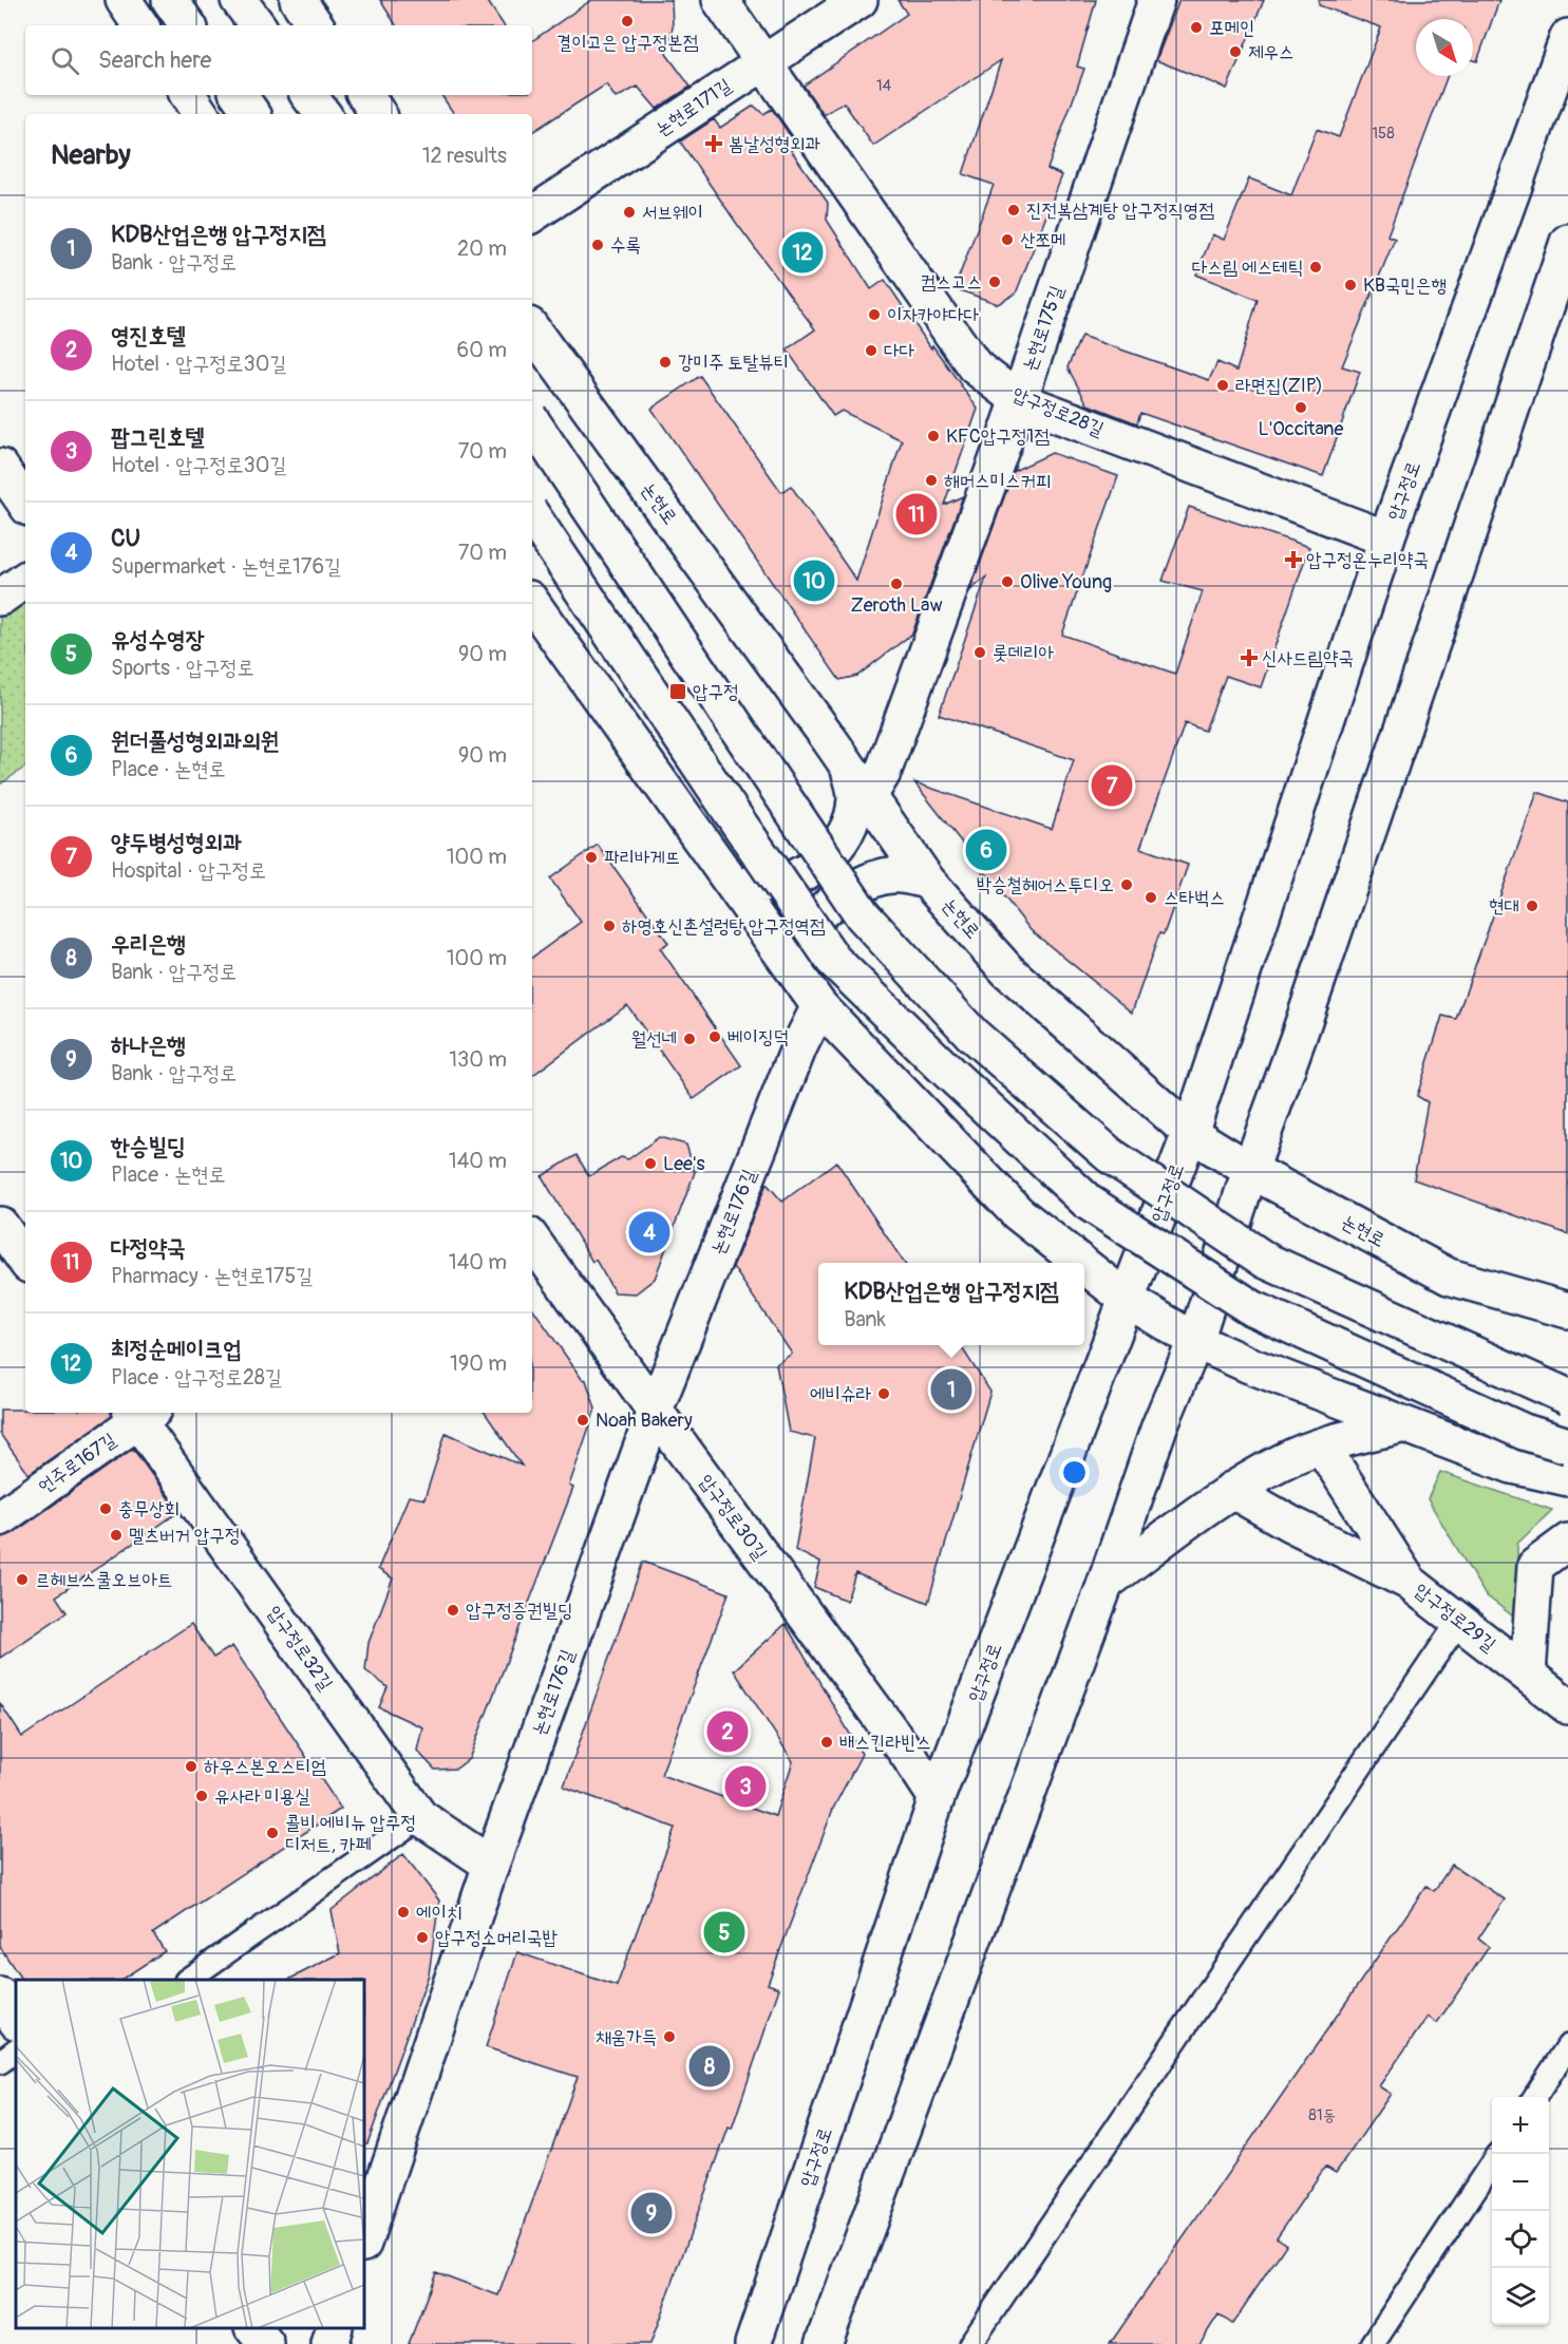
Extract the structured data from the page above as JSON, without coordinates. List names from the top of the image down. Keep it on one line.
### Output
{"streets":{"main road":["논현로171길","논현로175길","압구정로28길","압구정로","논현로","논현로176길","언주로167길","압구정로30길","압구정로29길","압구정로32길"]},"crossings":[["논현로171길","압구정로28길"],["논현로175길","압구정로28길"],["논현로175길","논현로"],["압구정로28길","압구정로"],["압구정로","논현로"],["압구정로","압구정로30길"],["논현로176길","압구정로30길"],["논현로176길","압구정로32길"],["언주로167길","압구정로32길"]],"places":{"other":["결이고은 압구정본점","포메인","제우스","진전복삼계탕 압구정직영점","서브웨이","산쪼메","수록","다스림 에스테틱","컴스고스","KB국민은행","이자카야다다","다다","강미주 토탈뷰티","라면집(ZIP)","L'Occitane","KFC압구정1점","해머스미스커피","Olive Young","Zeroth Law","롯데리아","파리바게뜨","박승철헤어스투디오","스타벅스","현대","하영호신촌설렁탕 압구정역점","베이징덕","월선네","Lee's","에비슈라","Noah Bakery","충무상회","멜츠버거 압구정","르헤브스쿨오브아트","압구정증권빌딩","배스킨라빈스","하우스본오스티엄","유사라 미용실","콜비 에비뉴 압구정 디저트, 카페","에이치","압구정소머리국밥","채움가득"],"health":["봄날성형외과","압구정온누리약국","신사드림약국"],"transit":["압구정"]},"house_numbers":["14","158","81동"],"north":"bottom right","page":{"search":"Search here","heading":["Nearby","12 results"],"list":[{"mark":"1","name":"KDB산업은행 압구정지점","note":"Bank · 압구정로","value":"20 m"},{"mark":"2","name":"영진호텔","note":"Hotel · 압구정로30길","value":"60 m"},{"mark":"3","name":"팝그린호텔","note":"Hotel · 압구정로30길","value":"70 m"},{"mark":"4","name":"CU","note":"Supermarket · 논현로176길","value":"70 m"},{"mark":"5","name":"유성수영장","note":"Sports · 압구정로","value":"90 m"},{"mark":"6","name":"원더풀성형외과의원","note":"Place · 논현로","value":"90 m"},{"mark":"7","name":"양두병성형외과","note":"Hospital · 압구정로","value":"100 m"},{"mark":"8","name":"우리은행","note":"Bank · 압구정로","value":"100 m"},{"mark":"9","name":"하나은행","note":"Bank · 압구정로","value":"130 m"},{"mark":"10","name":"한승빌딩","note":"Place · 논현로","value":"140 m"},{"mark":"11","name":"다정약국","note":"Pharmacy · 논현로175길","value":"140 m"},{"mark":"12","name":"최정순메이크업","note":"Place · 압구정로28길","value":"190 m"}],"pins":["12","11","10","7","6","4","1","2","3","5","8","9"],"popup":["KDB산업은행 압구정지점","Bank"],"map_buttons":["+","−"]}}
